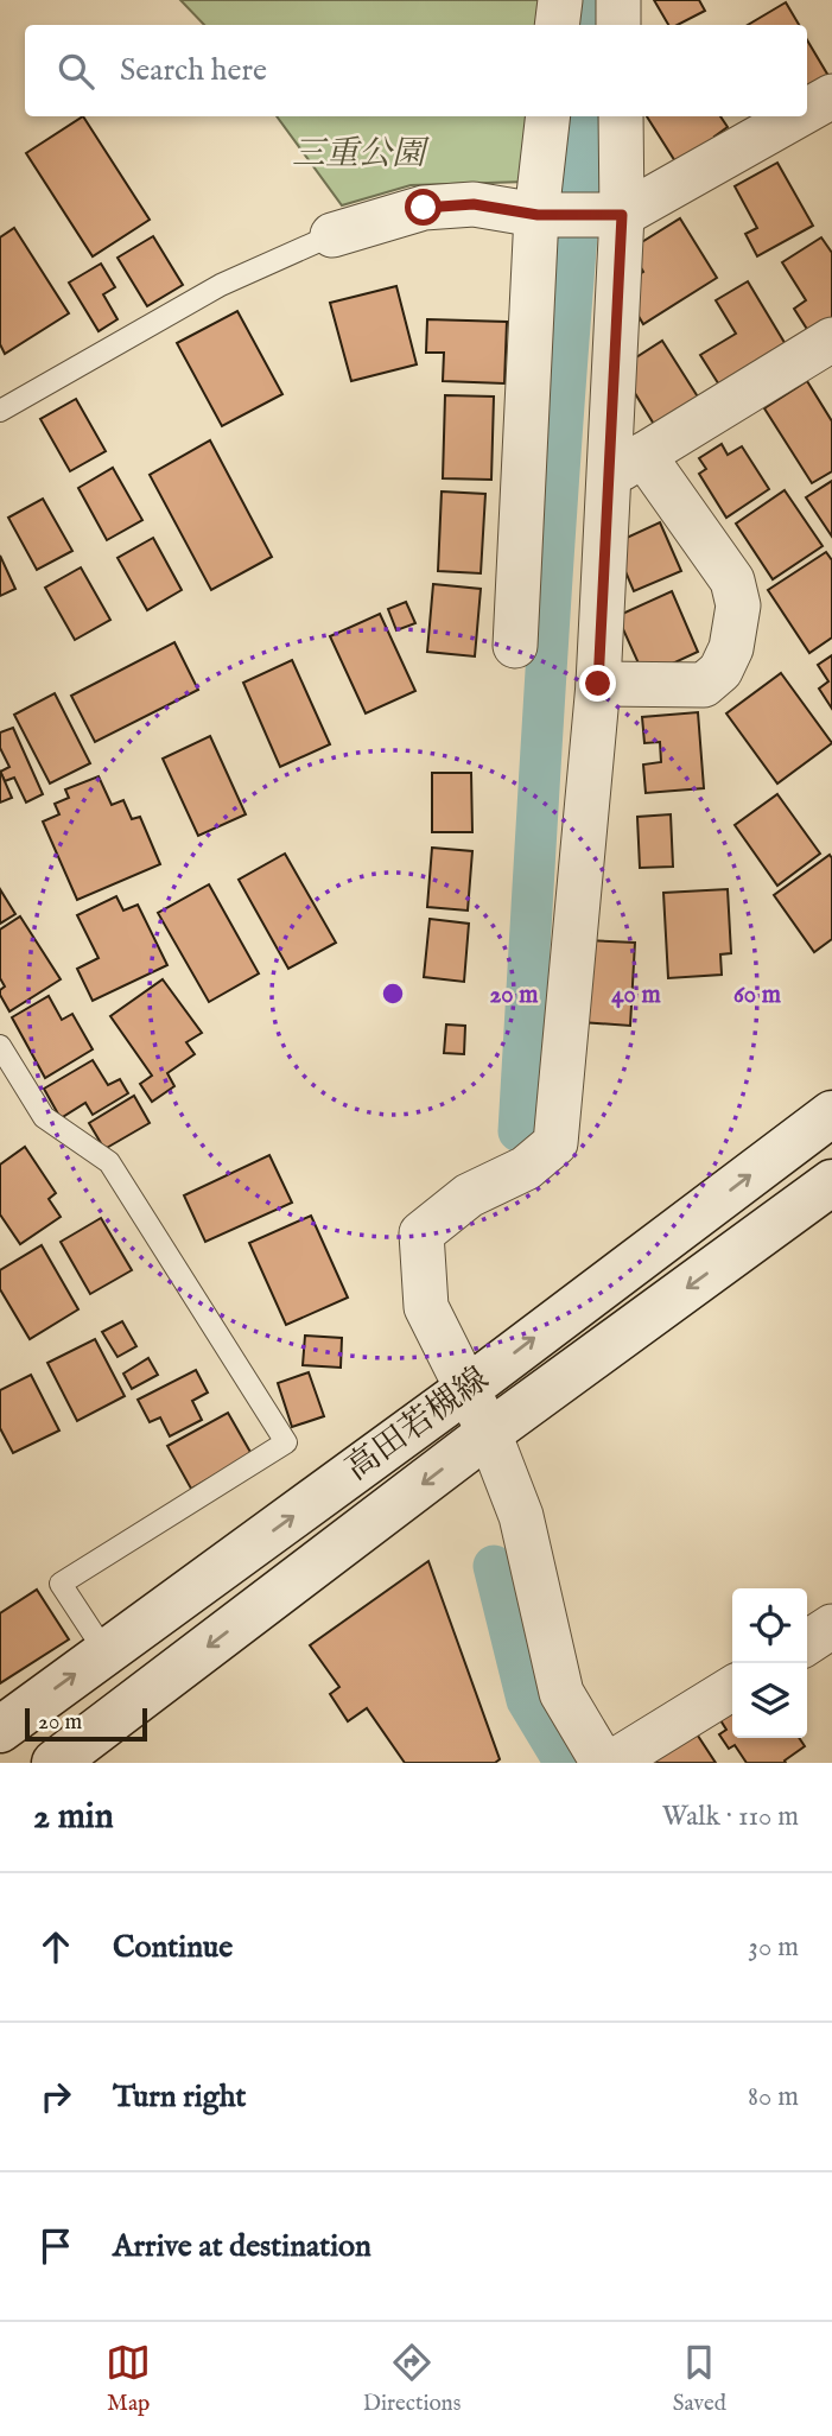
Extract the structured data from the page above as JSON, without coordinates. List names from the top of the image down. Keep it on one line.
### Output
{"streets":{"street":["高田若槻線"]},"parks":["三重公園"],"scale_bar":"20 m","page":{"search":"Search here","scale":"20 m","heading":["2 min","Walk · 110 m"],"list":[["Continue","30 m"],["Turn right","80 m"],"Arrive at destination"],"nav":["Map","Directions","Saved"]},"rings":["20 m","40 m","60 m"]}
